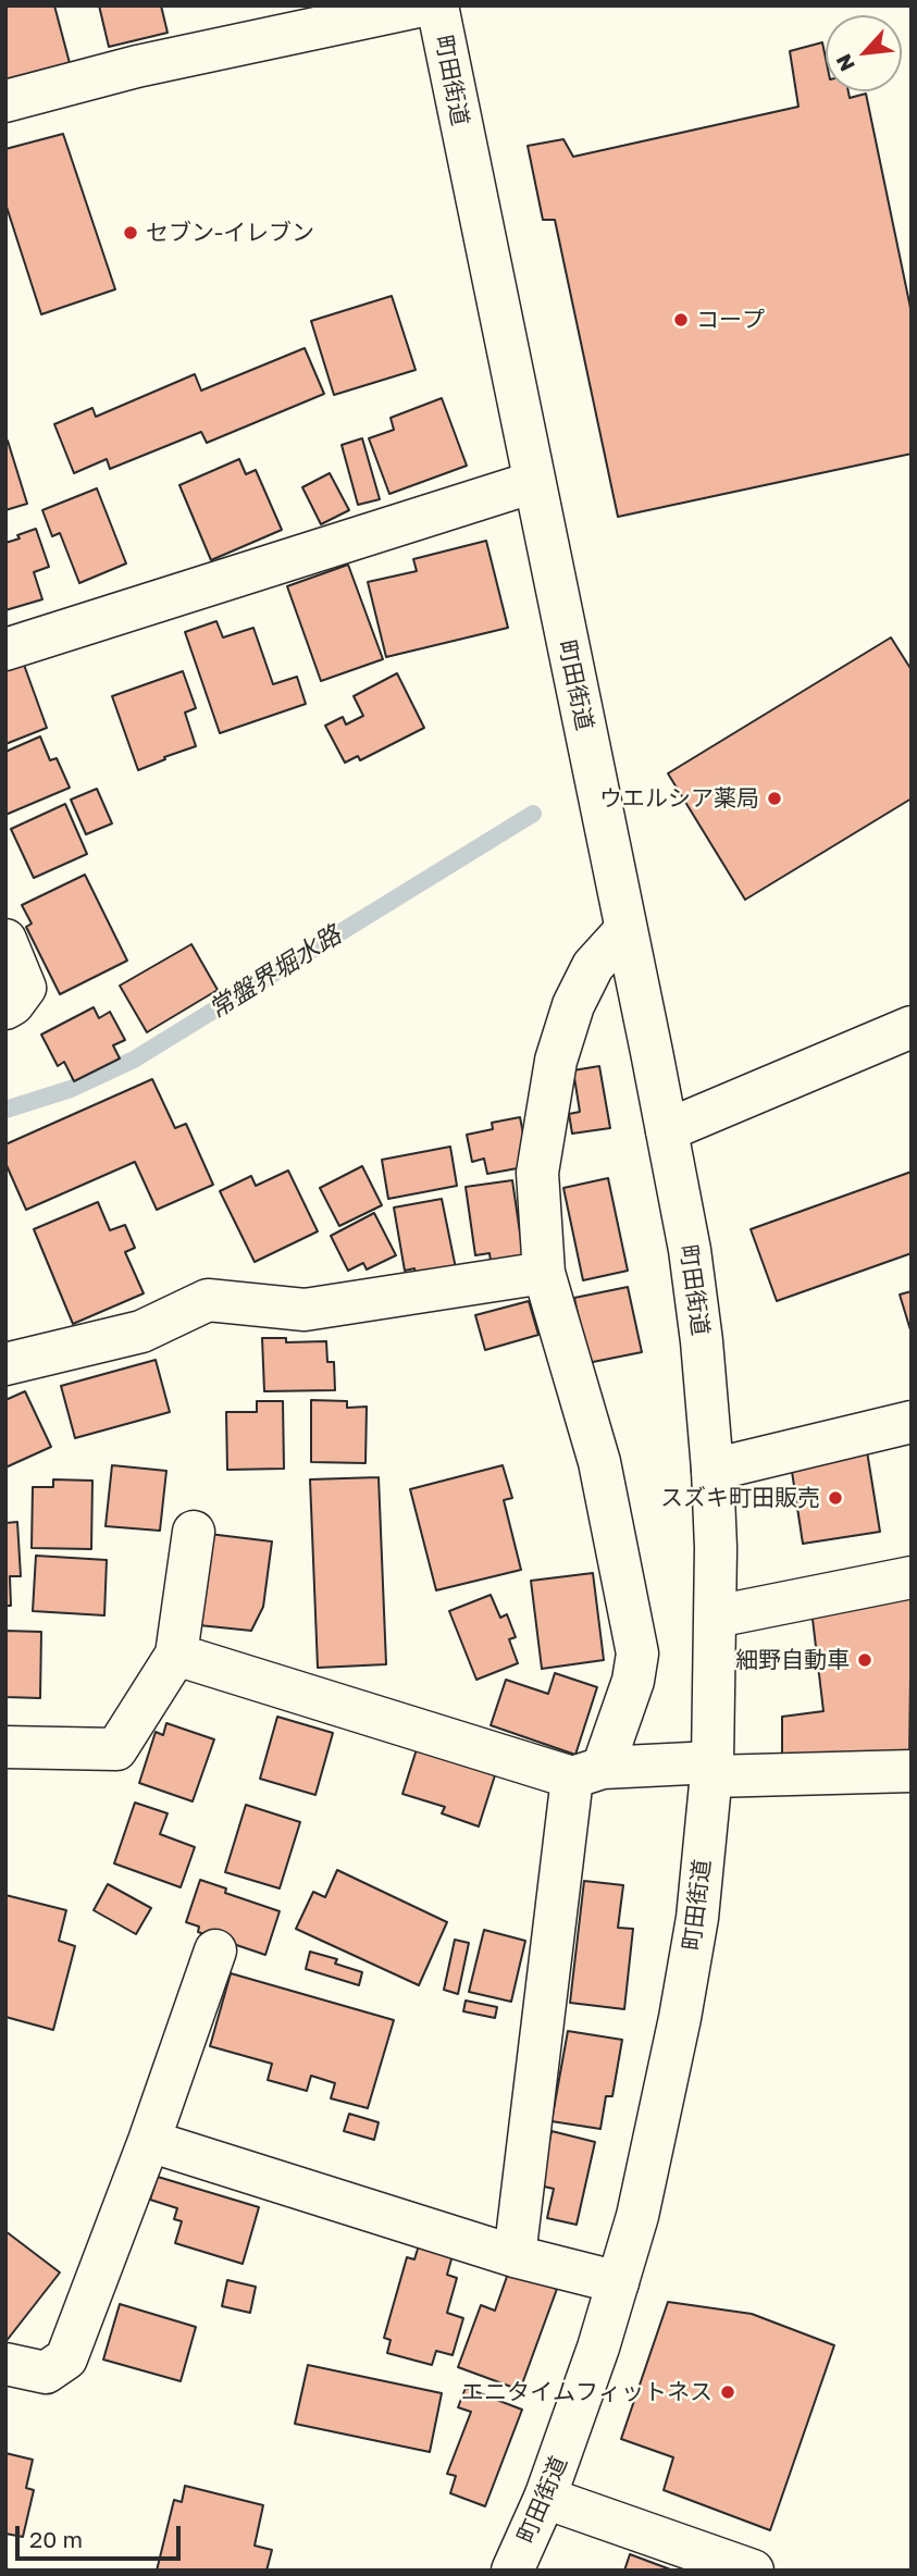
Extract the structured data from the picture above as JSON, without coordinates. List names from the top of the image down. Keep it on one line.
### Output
{"streets":{"street":["町田街道"]},"water":["常盤界堀水路"],"places":["セブン-イレブン","コープ","ウエルシア薬局","スズキ町田販売","細野自動車","エニタイムフィットネス"],"scale_bar":"20 m","north":"bottom left"}
